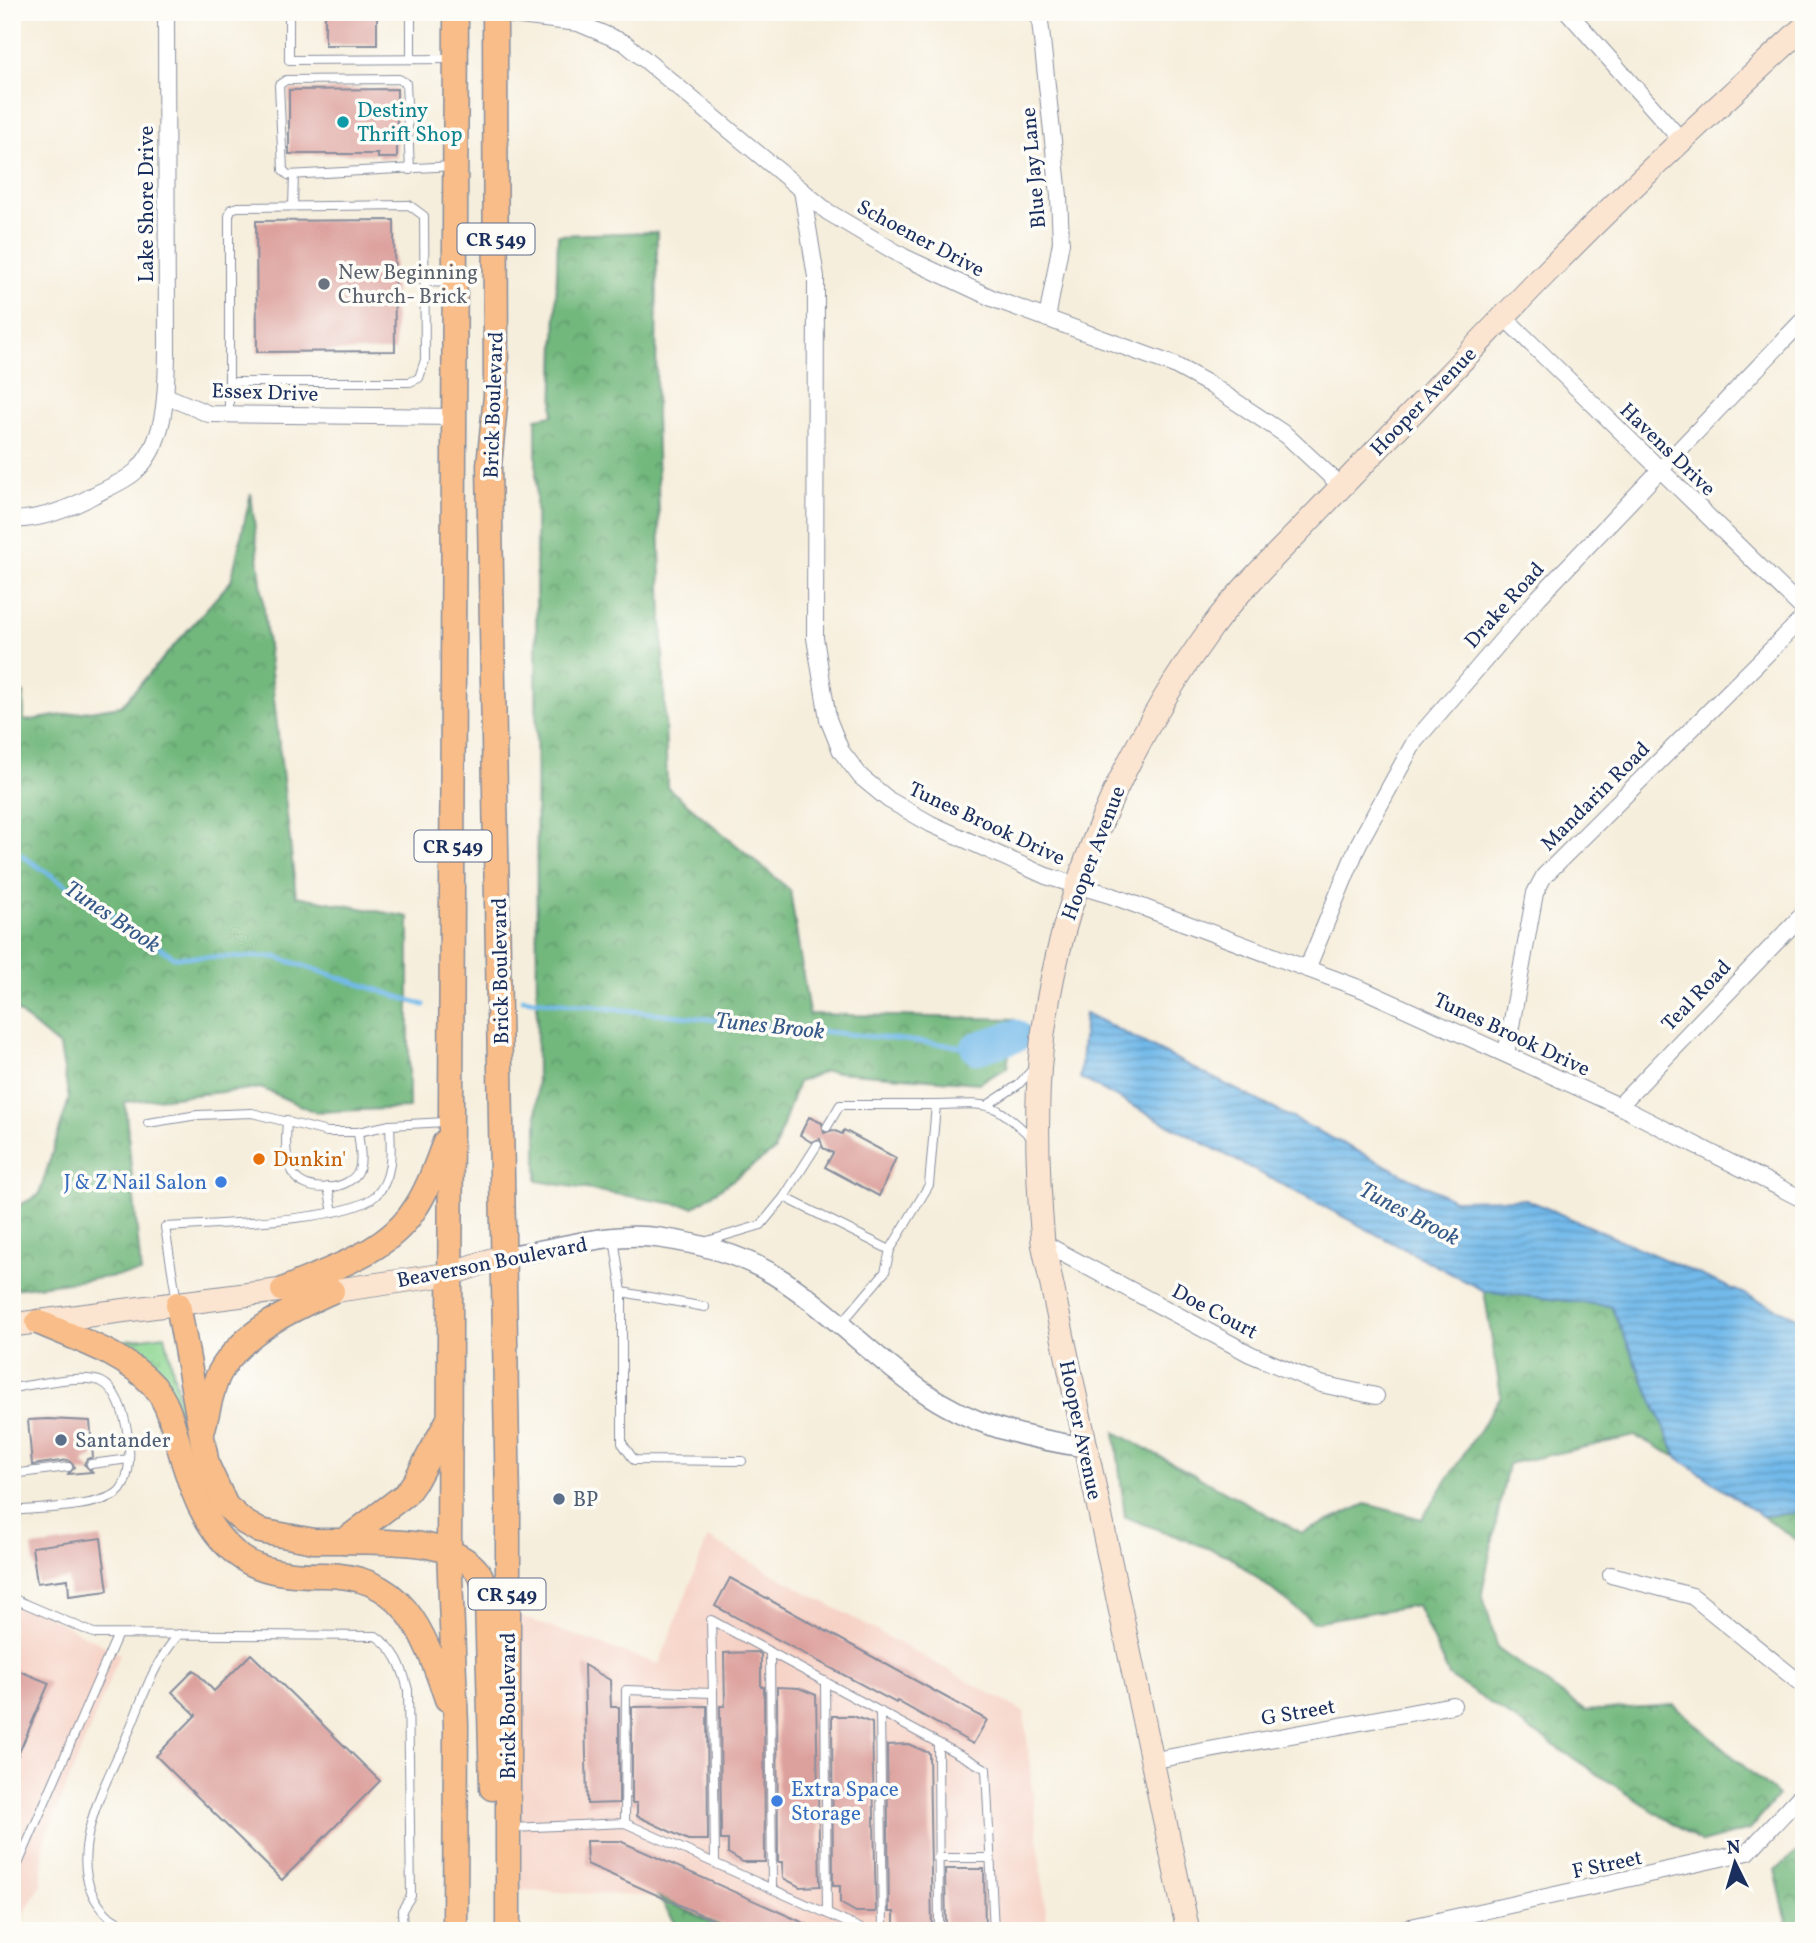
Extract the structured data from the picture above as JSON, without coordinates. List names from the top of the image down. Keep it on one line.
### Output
{"streets":{"main road":["CR 549","Hooper Avenue","Brick Boulevard","Beaverson Boulevard"],"street":["Blue Jay Lane","Lake Shore Drive","Schoener Drive","Essex Drive","Havens Drive","Drake Road","Mandarin Road","Tunes Brook Drive","Teal Road","Doe Court","G Street","F Street"]},"crossings":[["Blue Jay Lane","Schoener Drive"],["Lake Shore Drive","Essex Drive"],["Schoener Drive","Hooper Avenue"],["Schoener Drive","Brick Boulevard"],["Schoener Drive","Tunes Brook Drive"],["Essex Drive","Brick Boulevard"],["Hooper Avenue","Havens Drive"],["Hooper Avenue","Tunes Brook Drive"],["Hooper Avenue","Beaverson Boulevard"],["Hooper Avenue","Doe Court"],["Hooper Avenue","G Street"],["Brick Boulevard","Beaverson Boulevard"],["Havens Drive","Drake Road"],["Drake Road","Tunes Brook Drive"],["Mandarin Road","Tunes Brook Drive"],["Tunes Brook Drive","Teal Road"]],"water":["Tunes Brook"],"places":["Destiny Thrift Shop","New Beginning Church- Brick","Dunkin'","J & Z Nail Salon","Santander","BP","Extra Space Storage"],"north":"top"}
